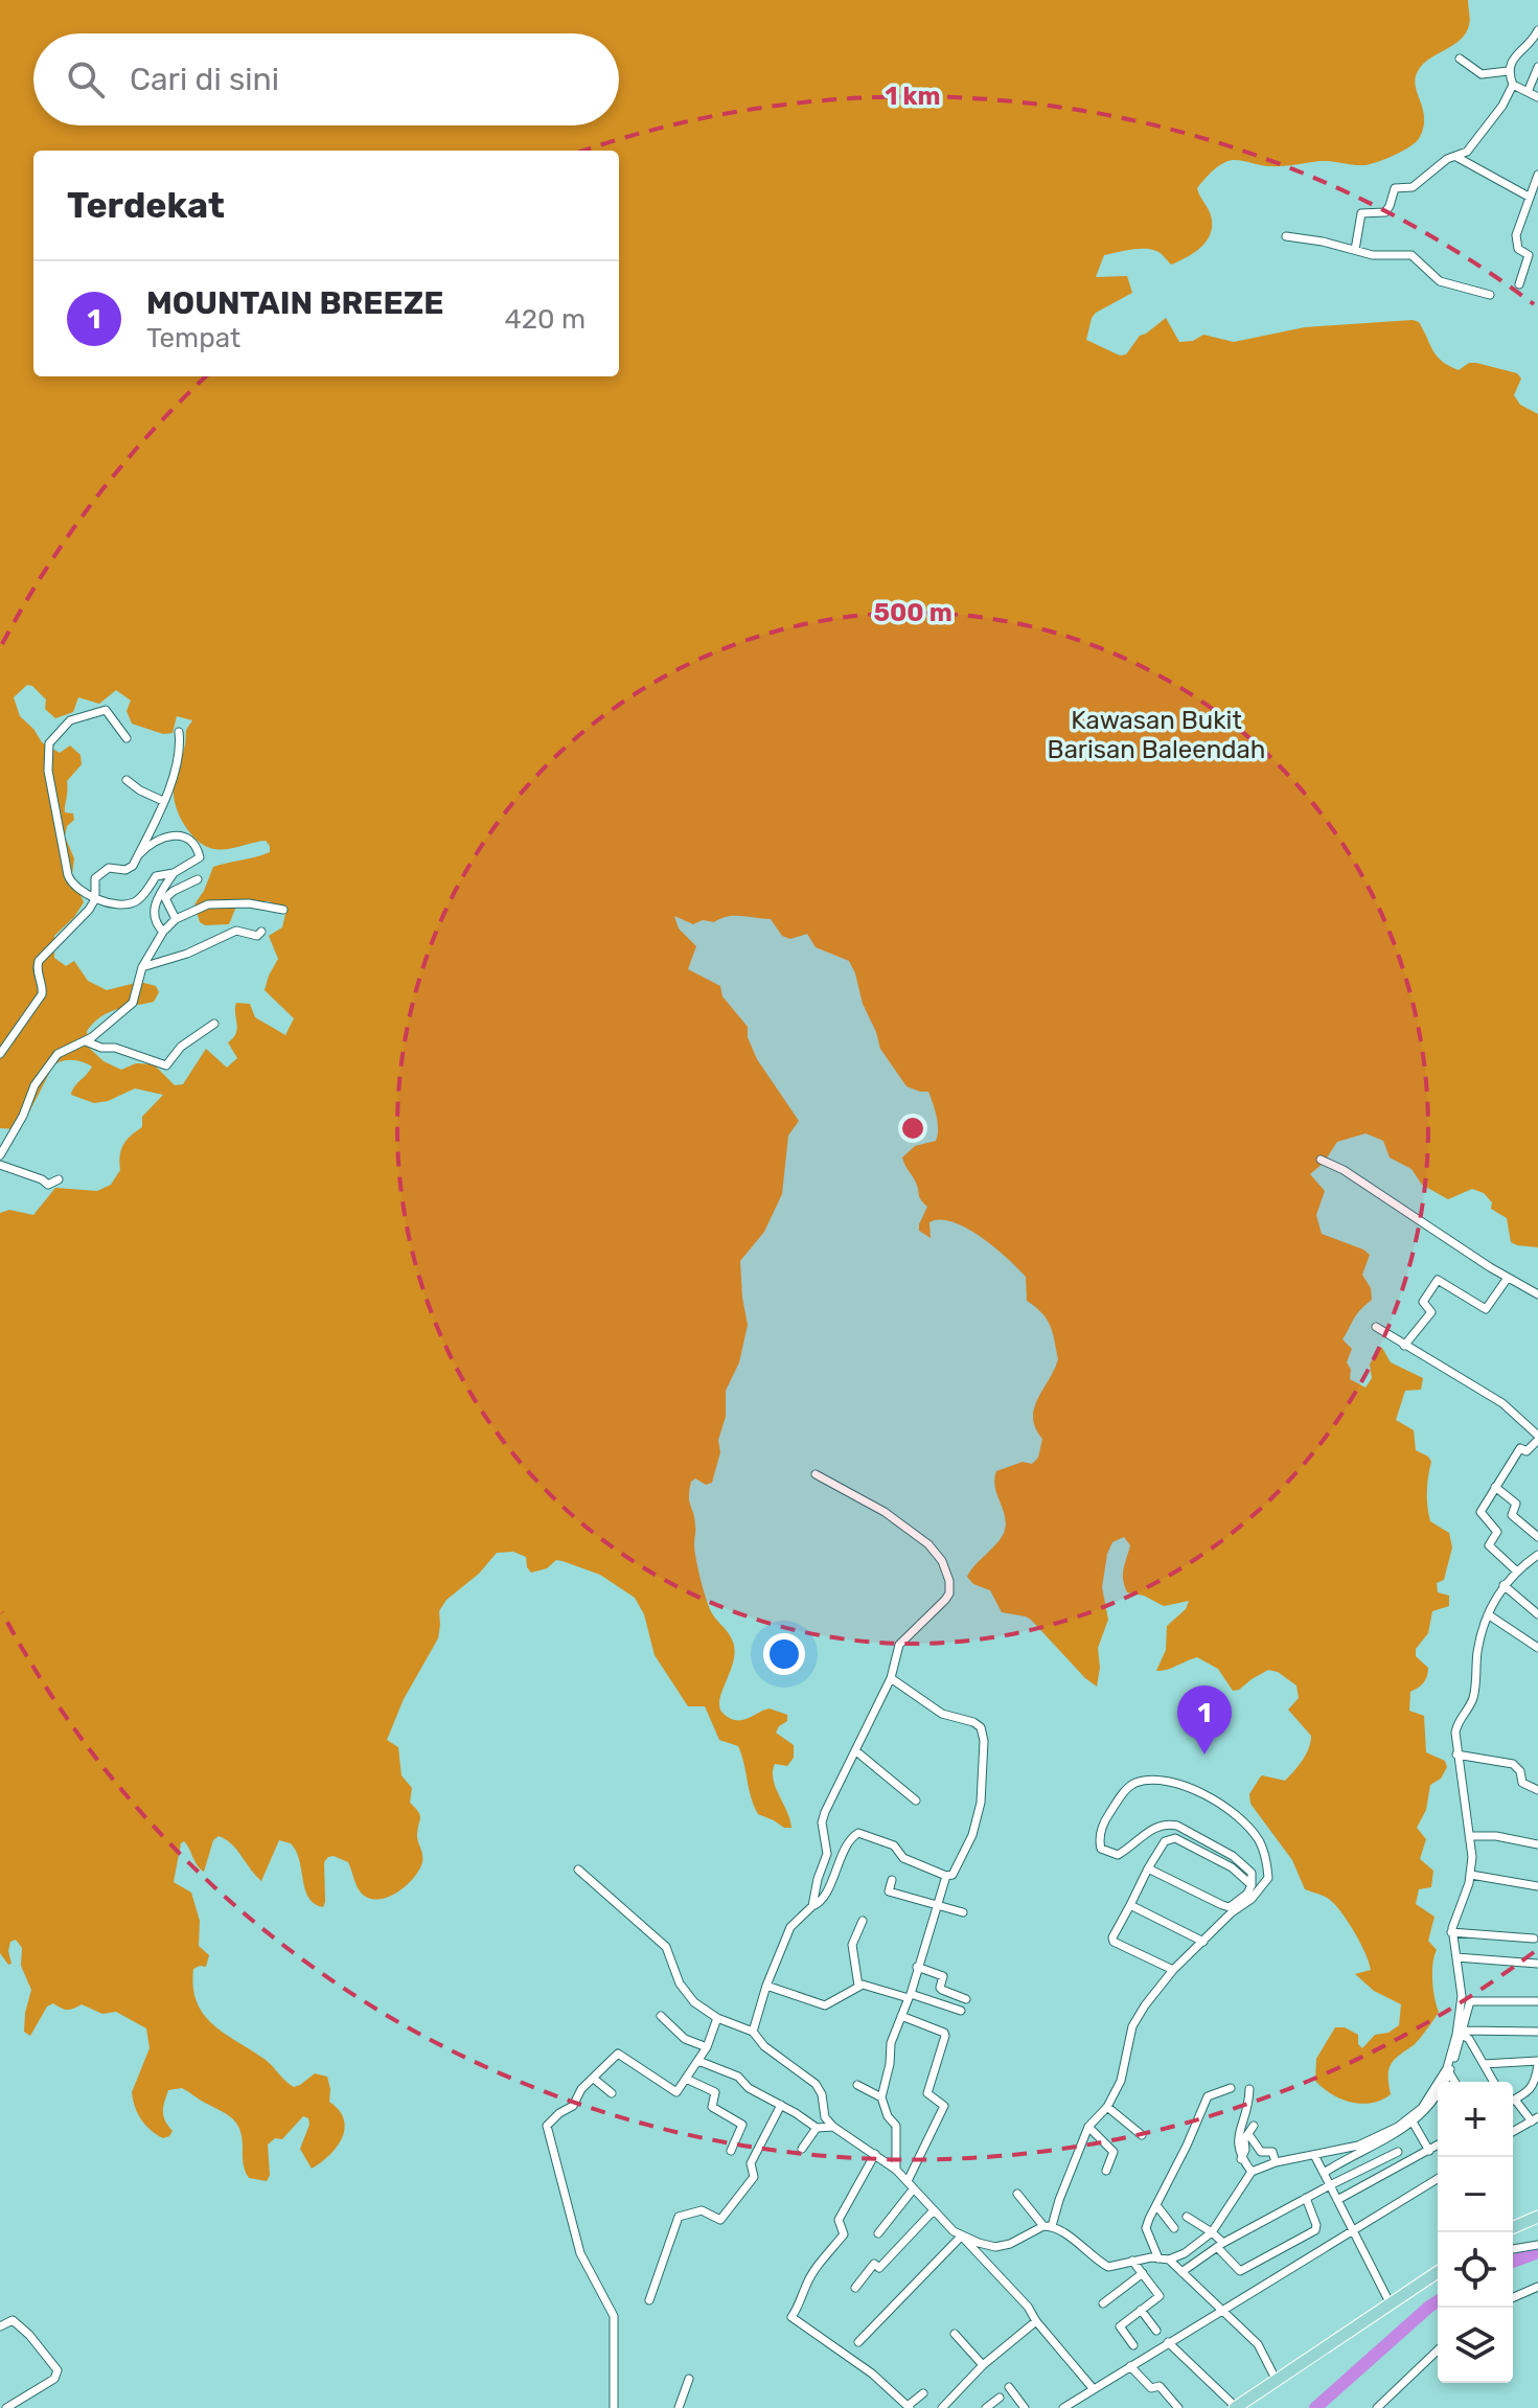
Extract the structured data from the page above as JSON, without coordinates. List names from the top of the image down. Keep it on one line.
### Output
{"parks":["Kawasan Bukit Barisan Baleendah"],"page":{"search":"Cari di sini","heading":"Terdekat","list":[{"mark":"1","name":"MOUNTAIN BREEZE","note":"Tempat","value":"420 m"}],"pins":"1","map_buttons":["+","−"]},"rings":["1 km","500 m"]}
